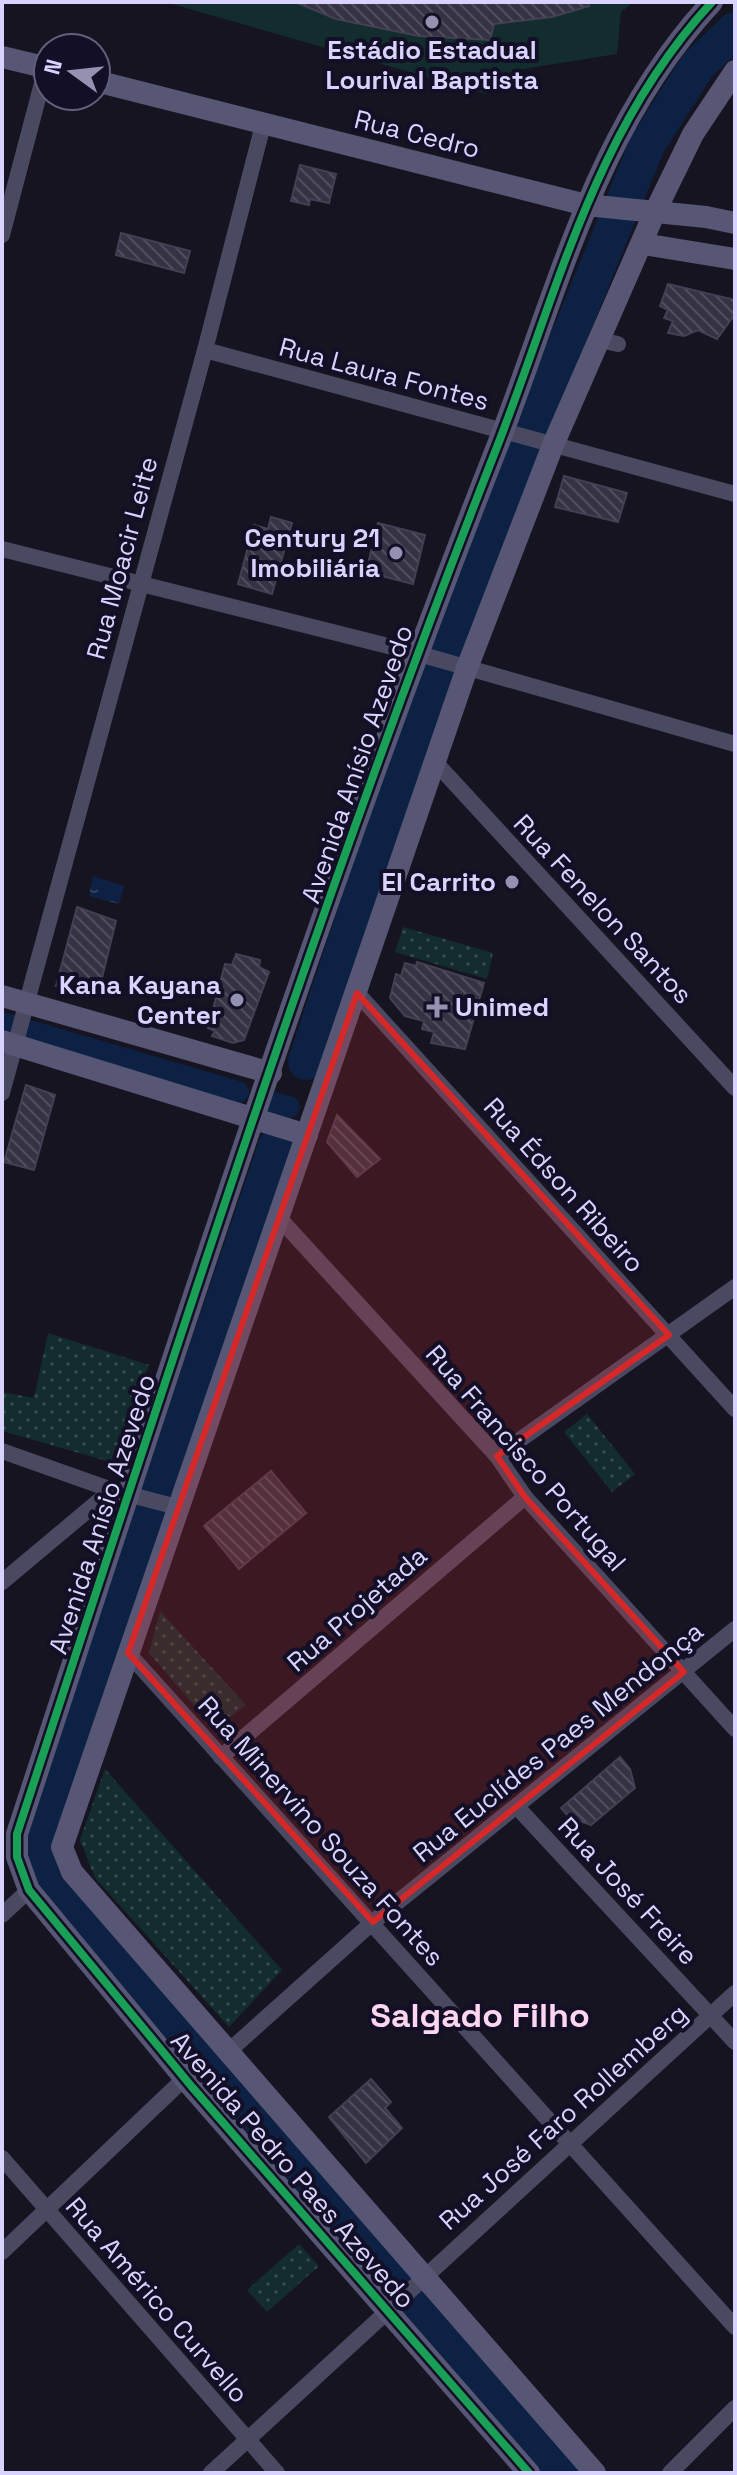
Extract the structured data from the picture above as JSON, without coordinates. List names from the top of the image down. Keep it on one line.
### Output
{"streets":{"street":["Rua Cedro","Rua Laura Fontes","Rua Moacir Leite","Avenida Anísio Azevedo","Rua Fenelon Santos","Rua Édson Ribeiro","Rua Francisco Portugal","Rua Projetada","Rua Euclídes Paes Mendonça","Rua Minervino Souza Fontes","Rua José Freire","Rua José Faro Rollemberg","Avenida Pedro Paes Azevedo","Rua Américo Curvello"]},"crossings":[["Rua Cedro","Rua Moacir Leite"],["Rua Cedro","Avenida Anísio Azevedo"],["Rua Laura Fontes","Rua Moacir Leite"],["Rua Laura Fontes","Avenida Anísio Azevedo"],["Avenida Anísio Azevedo","Avenida Pedro Paes Azevedo"],["Rua Francisco Portugal","Rua Projetada"],["Rua Francisco Portugal","Rua Euclídes Paes Mendonça"],["Rua Projetada","Rua Minervino Souza Fontes"],["Rua Euclídes Paes Mendonça","Rua Minervino Souza Fontes"],["Rua Euclídes Paes Mendonça","Rua José Freire"],["Rua Euclídes Paes Mendonça","Avenida Pedro Paes Azevedo"],["Rua Minervino Souza Fontes","Rua José Faro Rollemberg"],["Rua Minervino Souza Fontes","Avenida Pedro Paes Azevedo"],["Rua José Freire","Rua José Faro Rollemberg"],["Rua José Faro Rollemberg","Avenida Pedro Paes Azevedo"]],"districts":["Salgado Filho"],"places":{"other":["Estádio Estadual Lourival Baptista","Century 21 Imobiliária","El Carrito","Kana Kayana Center"],"health":["Unimed"]},"north":"left"}
